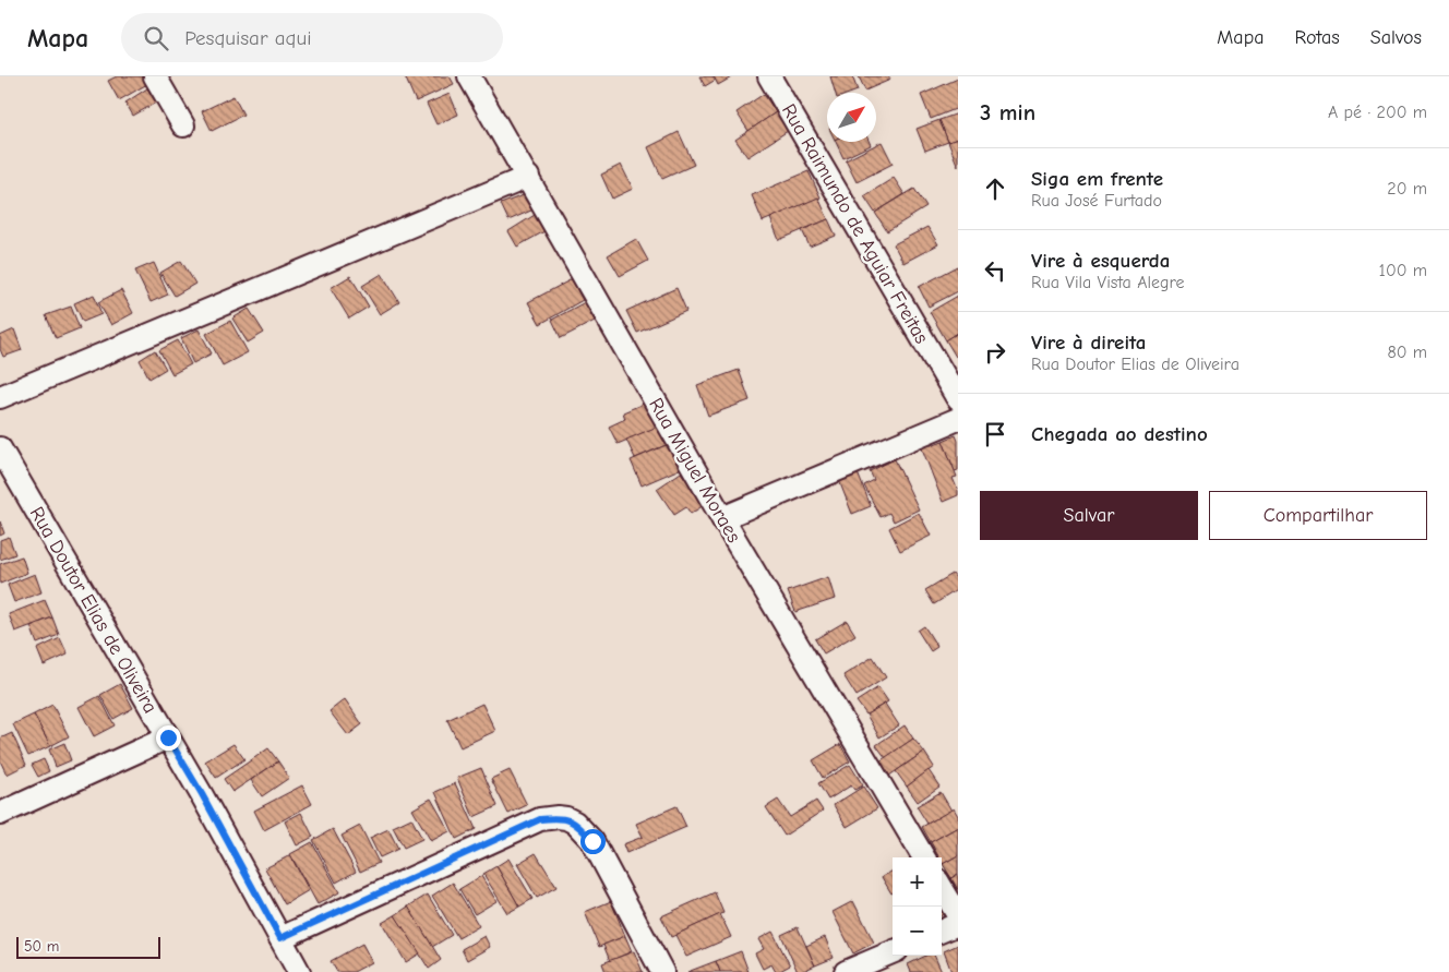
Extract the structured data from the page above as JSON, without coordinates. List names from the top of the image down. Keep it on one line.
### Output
{"streets":{"street":["Rua Raimundo de Aguiar Freitas","Rua Miguel Moraes","Rua Doutor Elias de Oliveira"]},"scale_bar":"50 m","north":"top right","page":{"header":"Mapa","search":"Pesquisar aqui","nav":["Mapa","Rotas","Salvos"],"heading":["3 min","A pé · 200 m"],"list":[["Siga em frente","Rua José Furtado","20 m"],["Vire à esquerda","Rua Vila Vista Alegre","100 m"],["Vire à direita","Rua Doutor Elias de Oliveira","80 m"],"Chegada ao destino"],"buttons":["Salvar","Compartilhar"],"map_buttons":["+","−"],"scale":"50 m"}}
